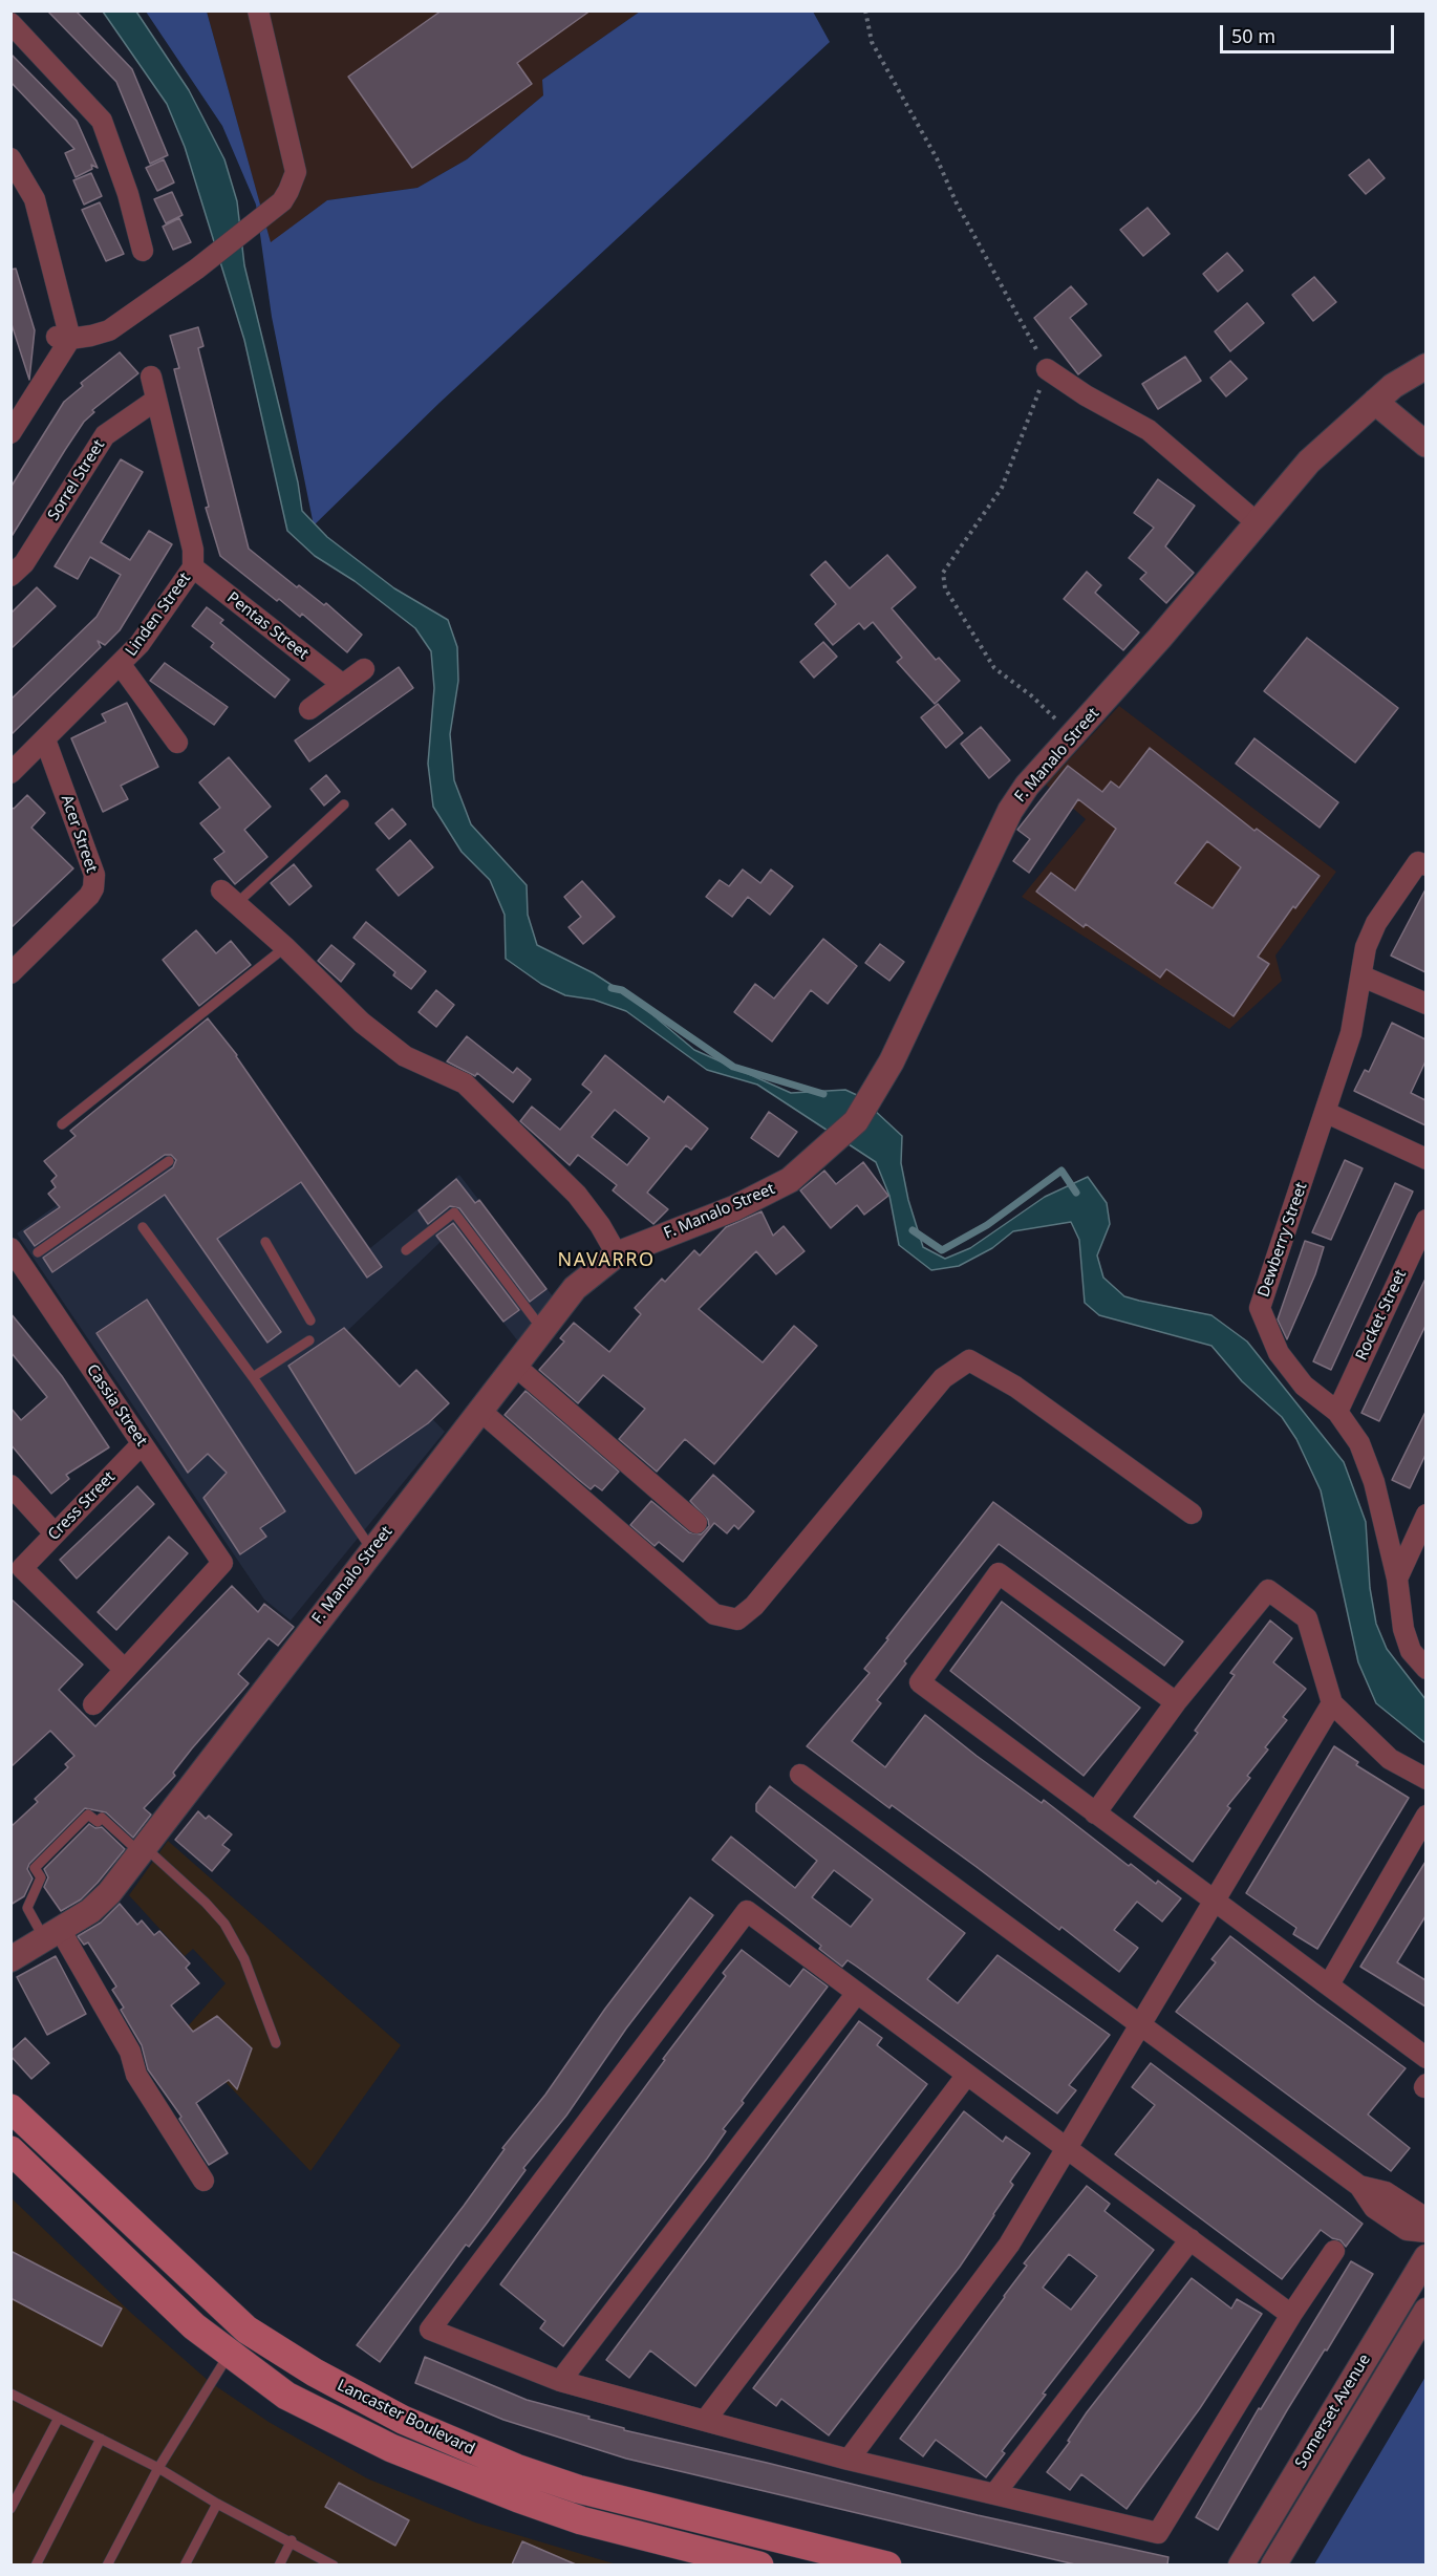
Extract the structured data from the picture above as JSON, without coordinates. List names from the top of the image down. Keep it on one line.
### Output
{"streets":{"main road":["Lancaster Boulevard"],"street":["Sorrel Street","Linden Street","Pentas Street","F. Manalo Street","Acer Street","Dewberry Street","Rocket Street","Cassia Street","Cress Street","Somerset Avenue"]},"crossings":[["Sorrel Street","Linden Street"],["Linden Street","Pentas Street"],["Linden Street","Acer Street"],["Dewberry Street","Rocket Street"],["Cassia Street","Cress Street"]],"districts":["NAVARRO"],"scale_bar":"50 m"}
